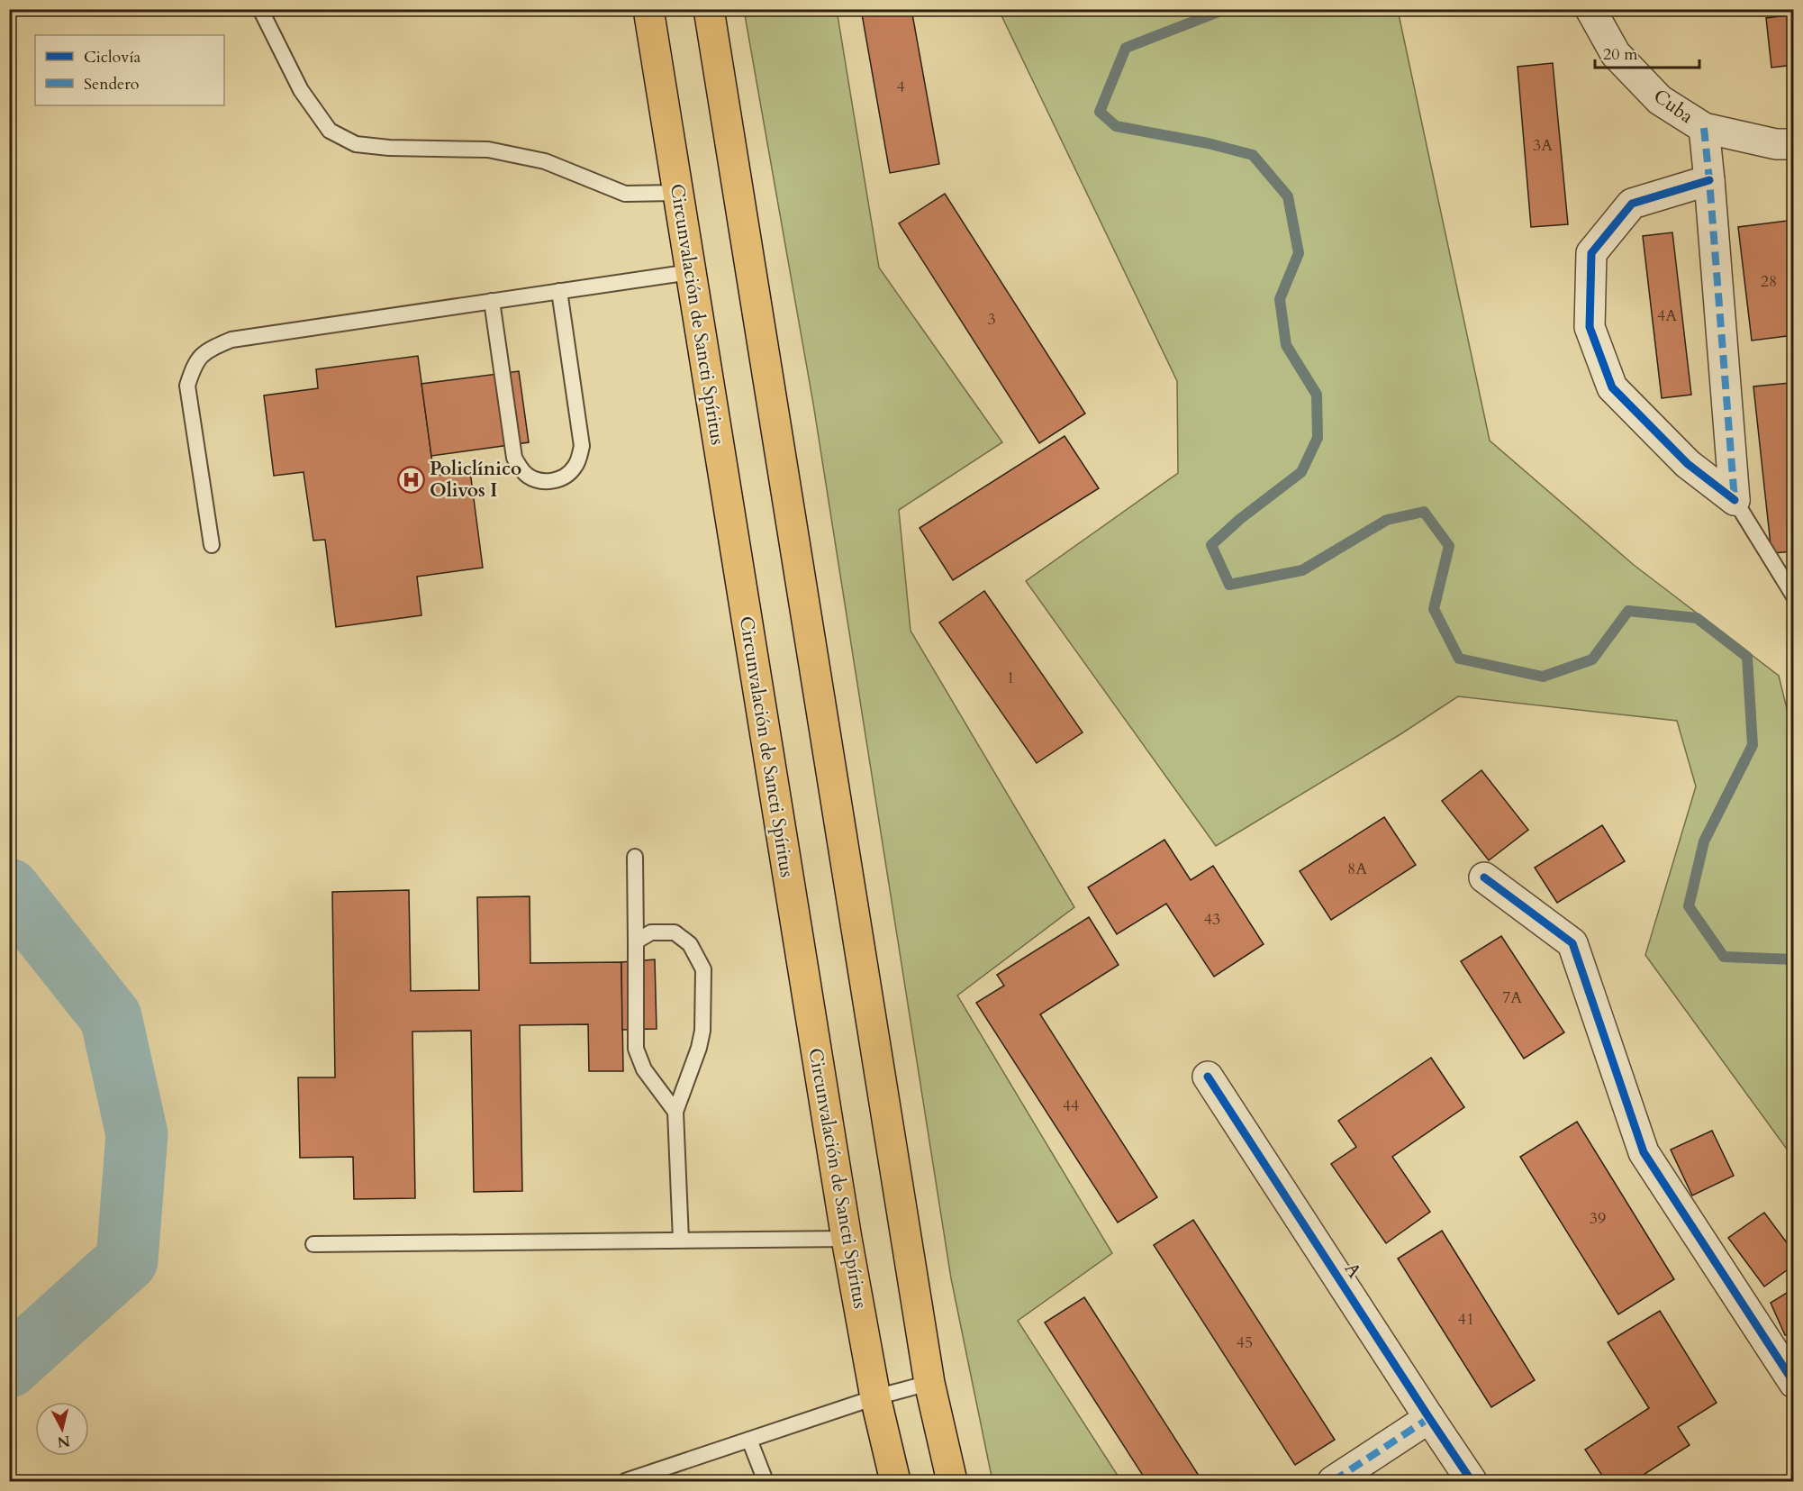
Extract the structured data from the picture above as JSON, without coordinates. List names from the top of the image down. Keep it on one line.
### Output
{"streets":{"highway":["Circunvalación de Sancti Spíritus"],"street":["Cuba","A"]},"places":{"hospital":["Policlínico Olivos I"]},"house_numbers":["4","3A","28","4A","3","1","8A","43","7A","44","39","41","45"],"legend":["Ciclovía","Sendero"],"scale_bar":"20 m","north":"bottom"}
